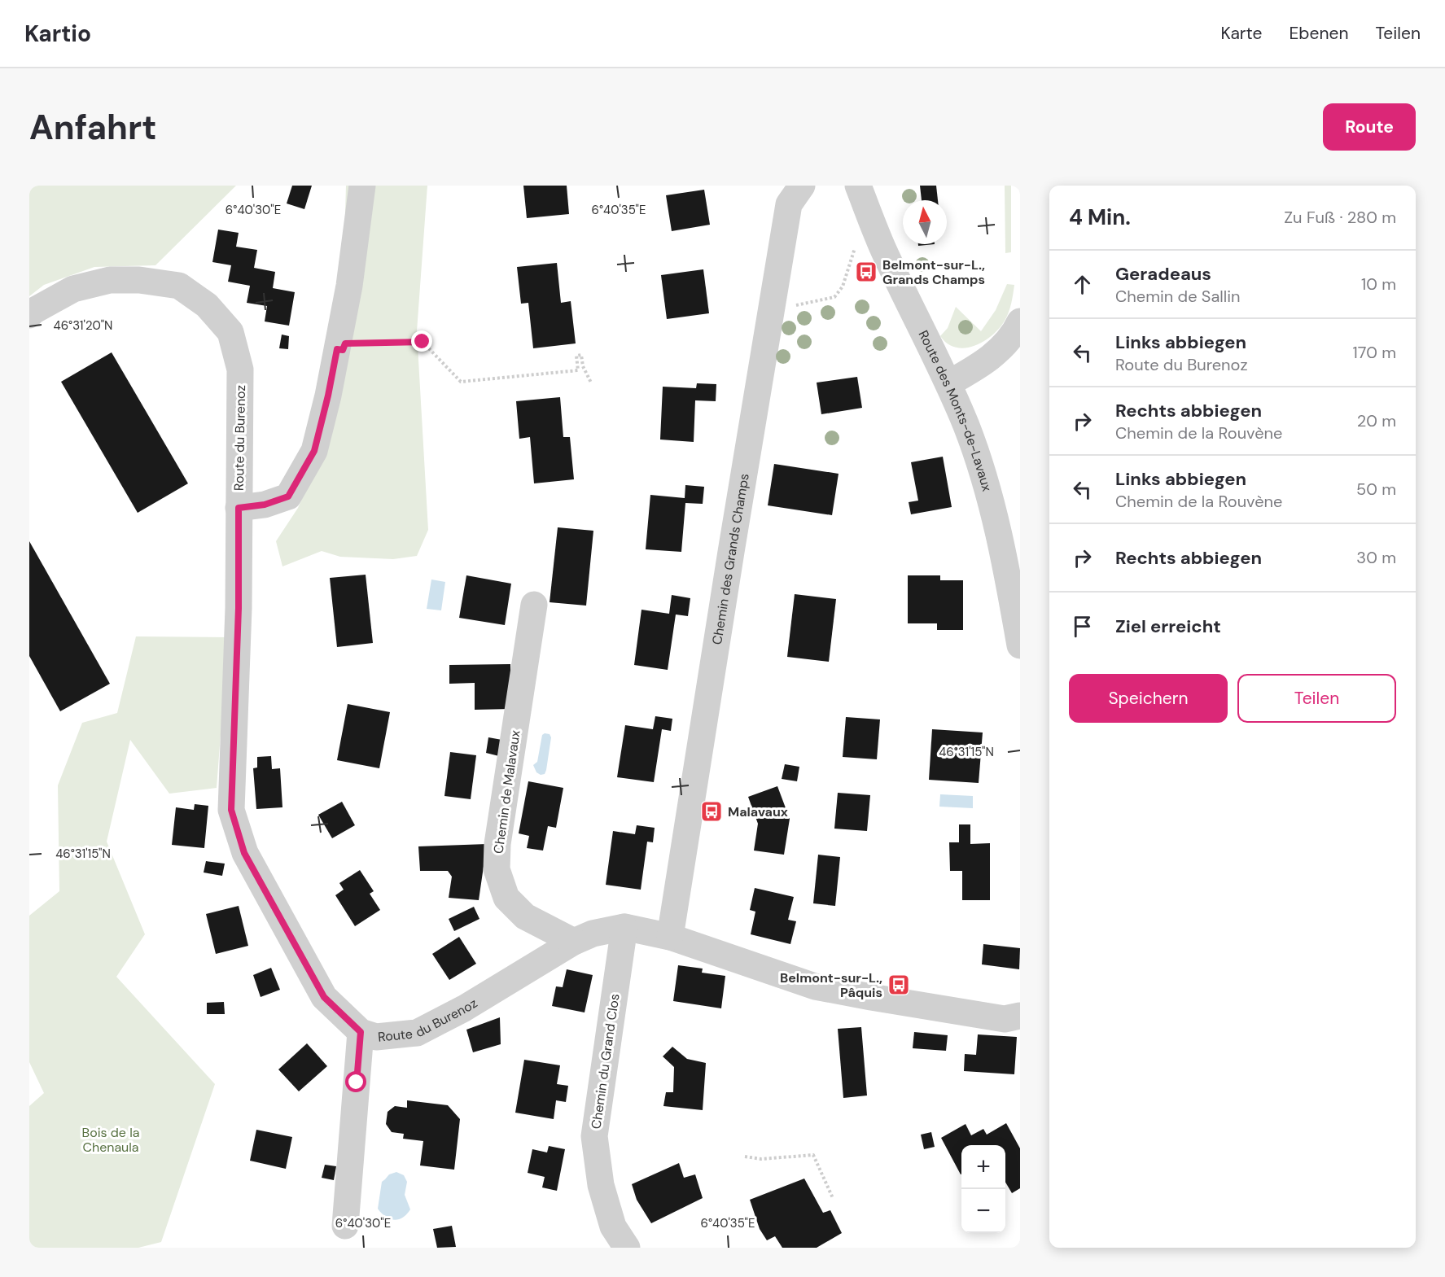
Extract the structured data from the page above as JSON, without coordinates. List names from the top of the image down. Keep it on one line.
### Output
{"streets":{"street":["Route des Monts-de-Lavaux","Route du Burenoz","Chemin des Grands Champs","Chemin de Malavaux","Chemin du Grand Clos"]},"crossings":[["Route du Burenoz","Chemin des Grands Champs"],["Route du Burenoz","Chemin de Malavaux"],["Route du Burenoz","Chemin du Grand Clos"]],"parks":["Bois de la Chenaula"],"places":{"bus stop":["Belmont-sur-L., Grands Champs","Malavaux","Belmont-sur-L., Pâquis"]},"north":"top","page":{"header":"Kartio","nav":["Karte","Ebenen","Teilen"],"buttons":["Route",["Speichern","Teilen"]],"title":"Anfahrt","heading":["4 Min.","Zu Fuß · 280 m"],"list":[["Geradeaus","Chemin de Sallin","10 m"],["Links abbiegen","Route du Burenoz","170 m"],["Rechts abbiegen","Chemin de la Rouvène","20 m"],["Links abbiegen","Chemin de la Rouvène","50 m"],["Rechts abbiegen","30 m"],"Ziel erreicht"],"map_buttons":["+","−"]},"coordinates":["6°40'30\"E","6°40'35\"E","46°31'20\"N","46°31'15\"N"]}
